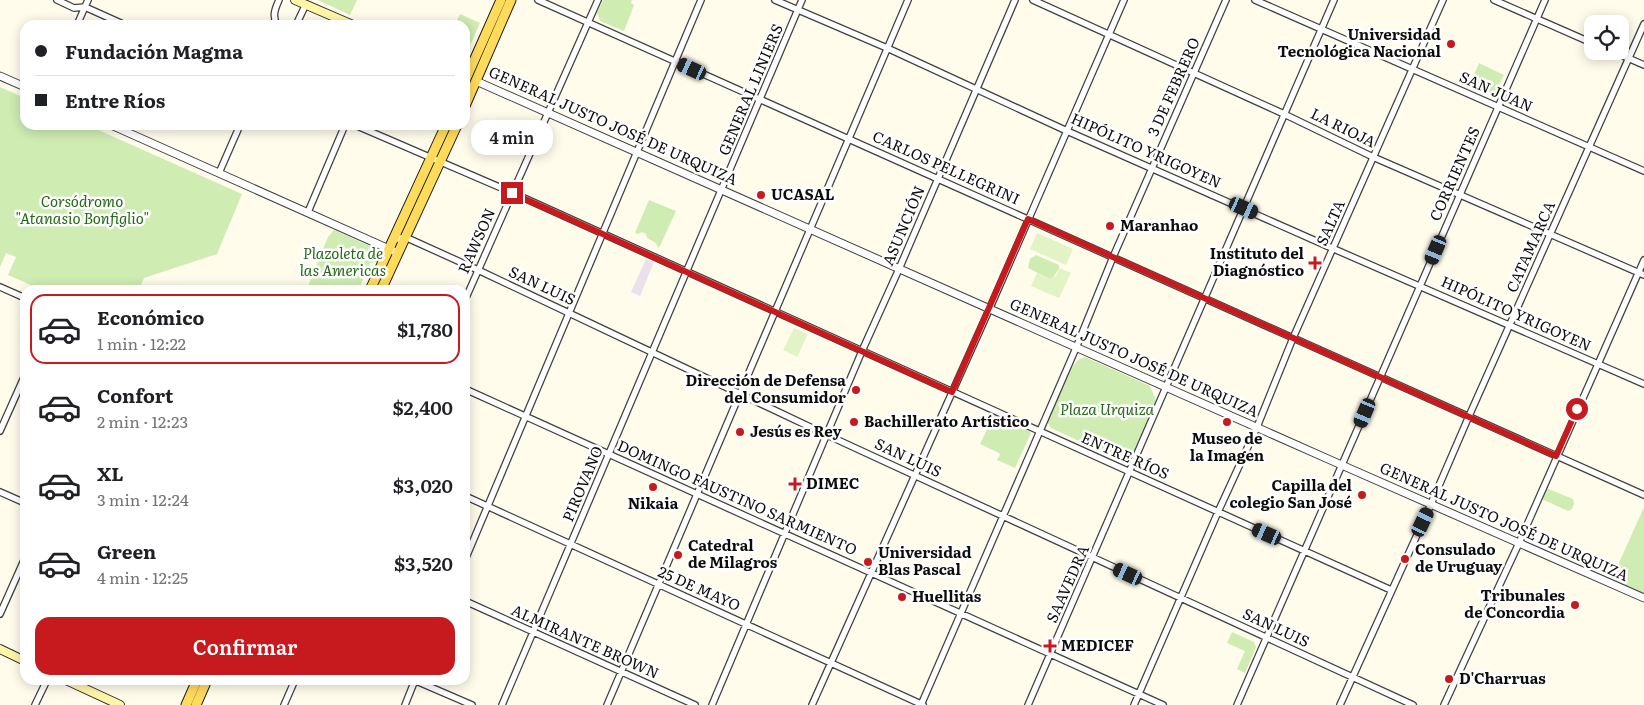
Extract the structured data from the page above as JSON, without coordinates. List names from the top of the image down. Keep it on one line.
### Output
{"streets":{"street":["3 DE FEBRERO","GENERAL LINIERS","SAN JUAN","GENERAL JUSTO JOSÉ DE URQUIZA","LA RIOJA","HIPÓLITO YRIGOYEN","CARLOS PELLEGRINI","CORRIENTES","SALTA","ASUNCIÓN","RAWSON","CATAMARCA","SAN LUIS","ENTRE RÍOS","PIROVANO","DOMINGO FAUSTINO SARMIENTO","SAAVEDRA","25 DE MAYO","ALMIRANTE BROWN"]},"crossings":[["3 DE FEBRERO","GENERAL JUSTO JOSÉ DE URQUIZA"],["3 DE FEBRERO","LA RIOJA"],["3 DE FEBRERO","HIPÓLITO YRIGOYEN"],["3 DE FEBRERO","CARLOS PELLEGRINI"],["3 DE FEBRERO","SAN LUIS"],["3 DE FEBRERO","ENTRE RÍOS"],["3 DE FEBRERO","DOMINGO FAUSTINO SARMIENTO"],["3 DE FEBRERO","25 DE MAYO"],["GENERAL LINIERS","GENERAL JUSTO JOSÉ DE URQUIZA"],["GENERAL LINIERS","HIPÓLITO YRIGOYEN"],["GENERAL LINIERS","CARLOS PELLEGRINI"],["GENERAL LINIERS","ENTRE RÍOS"],["GENERAL LINIERS","PIROVANO"],["SAN JUAN","CORRIENTES"],["SAN JUAN","SALTA"],["SAN JUAN","CATAMARCA"],["SAN JUAN","SAAVEDRA"],["GENERAL JUSTO JOSÉ DE URQUIZA","CORRIENTES"],["GENERAL JUSTO JOSÉ DE URQUIZA","SALTA"],["GENERAL JUSTO JOSÉ DE URQUIZA","ASUNCIÓN"],["GENERAL JUSTO JOSÉ DE URQUIZA","RAWSON"],["GENERAL JUSTO JOSÉ DE URQUIZA","CATAMARCA"],["GENERAL JUSTO JOSÉ DE URQUIZA","SAAVEDRA"],["LA RIOJA","CORRIENTES"],["LA RIOJA","SALTA"],["LA RIOJA","CATAMARCA"],["LA RIOJA","SAAVEDRA"],["HIPÓLITO YRIGOYEN","CORRIENTES"],["HIPÓLITO YRIGOYEN","SALTA"],["HIPÓLITO YRIGOYEN","ASUNCIÓN"],["HIPÓLITO YRIGOYEN","CATAMARCA"],["HIPÓLITO YRIGOYEN","SAAVEDRA"],["CARLOS PELLEGRINI","CORRIENTES"],["CARLOS PELLEGRINI","SALTA"],["CARLOS PELLEGRINI","ASUNCIÓN"],["CARLOS PELLEGRINI","RAWSON"],["CARLOS PELLEGRINI","CATAMARCA"],["CARLOS PELLEGRINI","SAAVEDRA"],["CORRIENTES","SAN LUIS"],["CORRIENTES","ENTRE RÍOS"],["SALTA","SAN LUIS"],["SALTA","ENTRE RÍOS"],["SALTA","DOMINGO FAUSTINO SARMIENTO"],["ASUNCIÓN","SAN LUIS"],["ASUNCIÓN","ENTRE RÍOS"],["ASUNCIÓN","DOMINGO FAUSTINO SARMIENTO"],["ASUNCIÓN","25 DE MAYO"],["RAWSON","SAN LUIS"],["RAWSON","ENTRE RÍOS"],["CATAMARCA","SAN LUIS"],["CATAMARCA","ENTRE RÍOS"],["SAN LUIS","PIROVANO"],["SAN LUIS","SAAVEDRA"],["ENTRE RÍOS","PIROVANO"],["ENTRE RÍOS","SAAVEDRA"],["PIROVANO","DOMINGO FAUSTINO SARMIENTO"],["PIROVANO","25 DE MAYO"],["PIROVANO","ALMIRANTE BROWN"],["DOMINGO FAUSTINO SARMIENTO","SAAVEDRA"]],"parks":["Corsódromo \"Atanasio Bonfiglio\"","Plazoleta de las Americas","Plaza Urquiza"],"places":{"other":["Universidad Tecnológica Nacional","UCASAL","Maranhao","Dirección de Defensa del Consumidor","Bachillerato Artístico","Museo de la Imagen","Jesús es Rey","Nikaia","Capilla del colegio San José","Catedral de Milagros","Consulado de Uruguay","Universidad Blas Pascal","Huellitas","Tribunales de Concordia","D'Charruas"],"health":["Instituto del Diagnóstico","DIMEC","MEDICEF"]},"page":{"banner":["Fundación Magma","Entre Ríos"],"bubble":"4 min","list":[{"name":"Económico","note":"1 min · 12:22","value":"$1,780"},{"name":"Confort","note":"2 min · 12:23","value":"$2,400"},{"name":"XL","note":"3 min · 12:24","value":"$3,020"},{"name":"Green","note":"4 min · 12:25","value":"$3,520"}],"buttons":"Confirmar"}}
